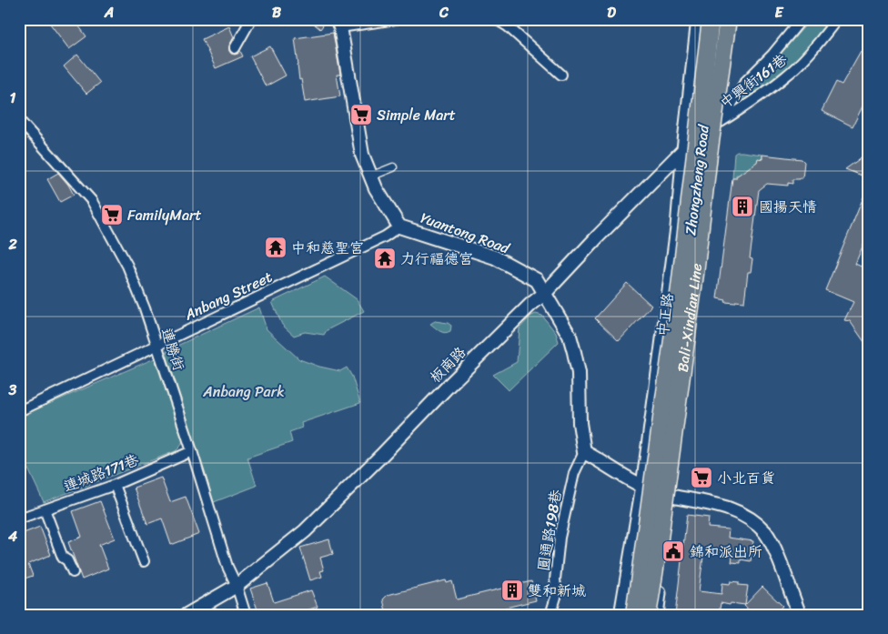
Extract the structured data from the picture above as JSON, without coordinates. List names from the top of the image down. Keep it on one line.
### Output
{"streets":{"highway":["Bali-Xindian Line"],"main road":["Zhongzheng Road","中正路"],"street":["中興街161巷","Yuantong Road","Anbang Street","連勝街","板南路","連城路171巷","圓通路198巷"]},"crossings":[["中興街161巷","Zhongzheng Road"],["中興街161巷","板南路"],["Zhongzheng Road","板南路"],["Yuantong Road","Anbang Street"],["Yuantong Road","板南路"],["Yuantong Road","圓通路198巷"],["Anbang Street","連勝街"],["中正路","板南路"],["連勝街","板南路"],["連勝街","連城路171巷"]],"parks":["Anbang Park"],"places":{"supermarket":["Simple Mart","FamilyMart","小北百貨"],"building":["國揚天情","雙和新城"],"temple":["中和慈聖宮","力行福德宮"],"public building":["錦和派出所"]},"grid":{"columns":["A","B","C","D","E"],"rows":["1","2","3","4"]}}
